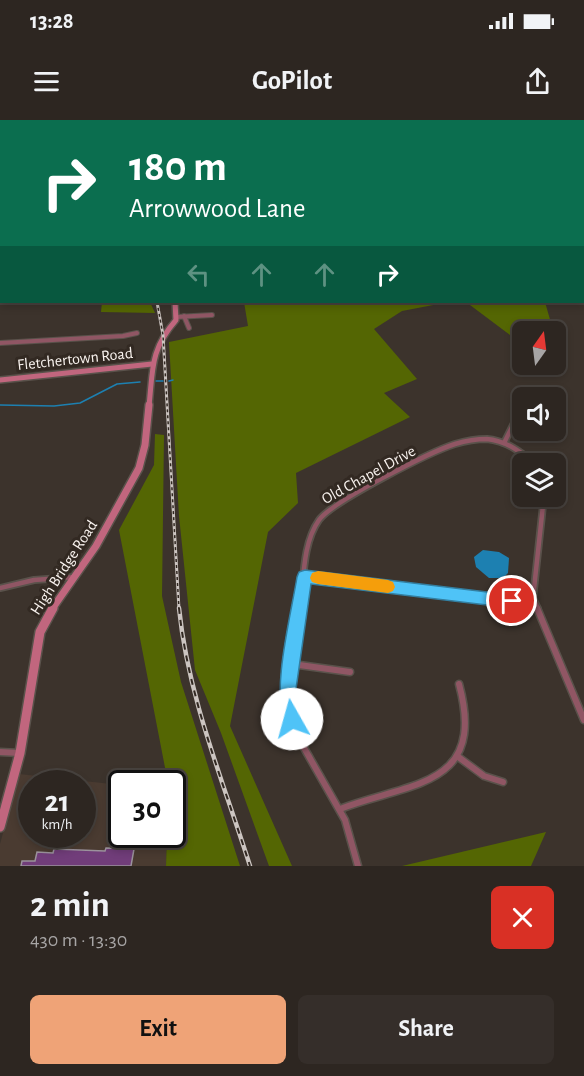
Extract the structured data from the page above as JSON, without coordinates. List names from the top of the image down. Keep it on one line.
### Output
{"streets":{"street":["Fletchertown Road","Old Chapel Drive","High Bridge Road"]},"crossings":[["Fletchertown Road","High Bridge Road"]],"north":"top","page":{"status":"13:28","header":"GoPilot","turn":["180 m","Arrowwood Lane"],"speed":"21 km/h","limit":"30","heading":["2 min","430 m · 13:30"],"buttons":["Exit","Share"]}}
